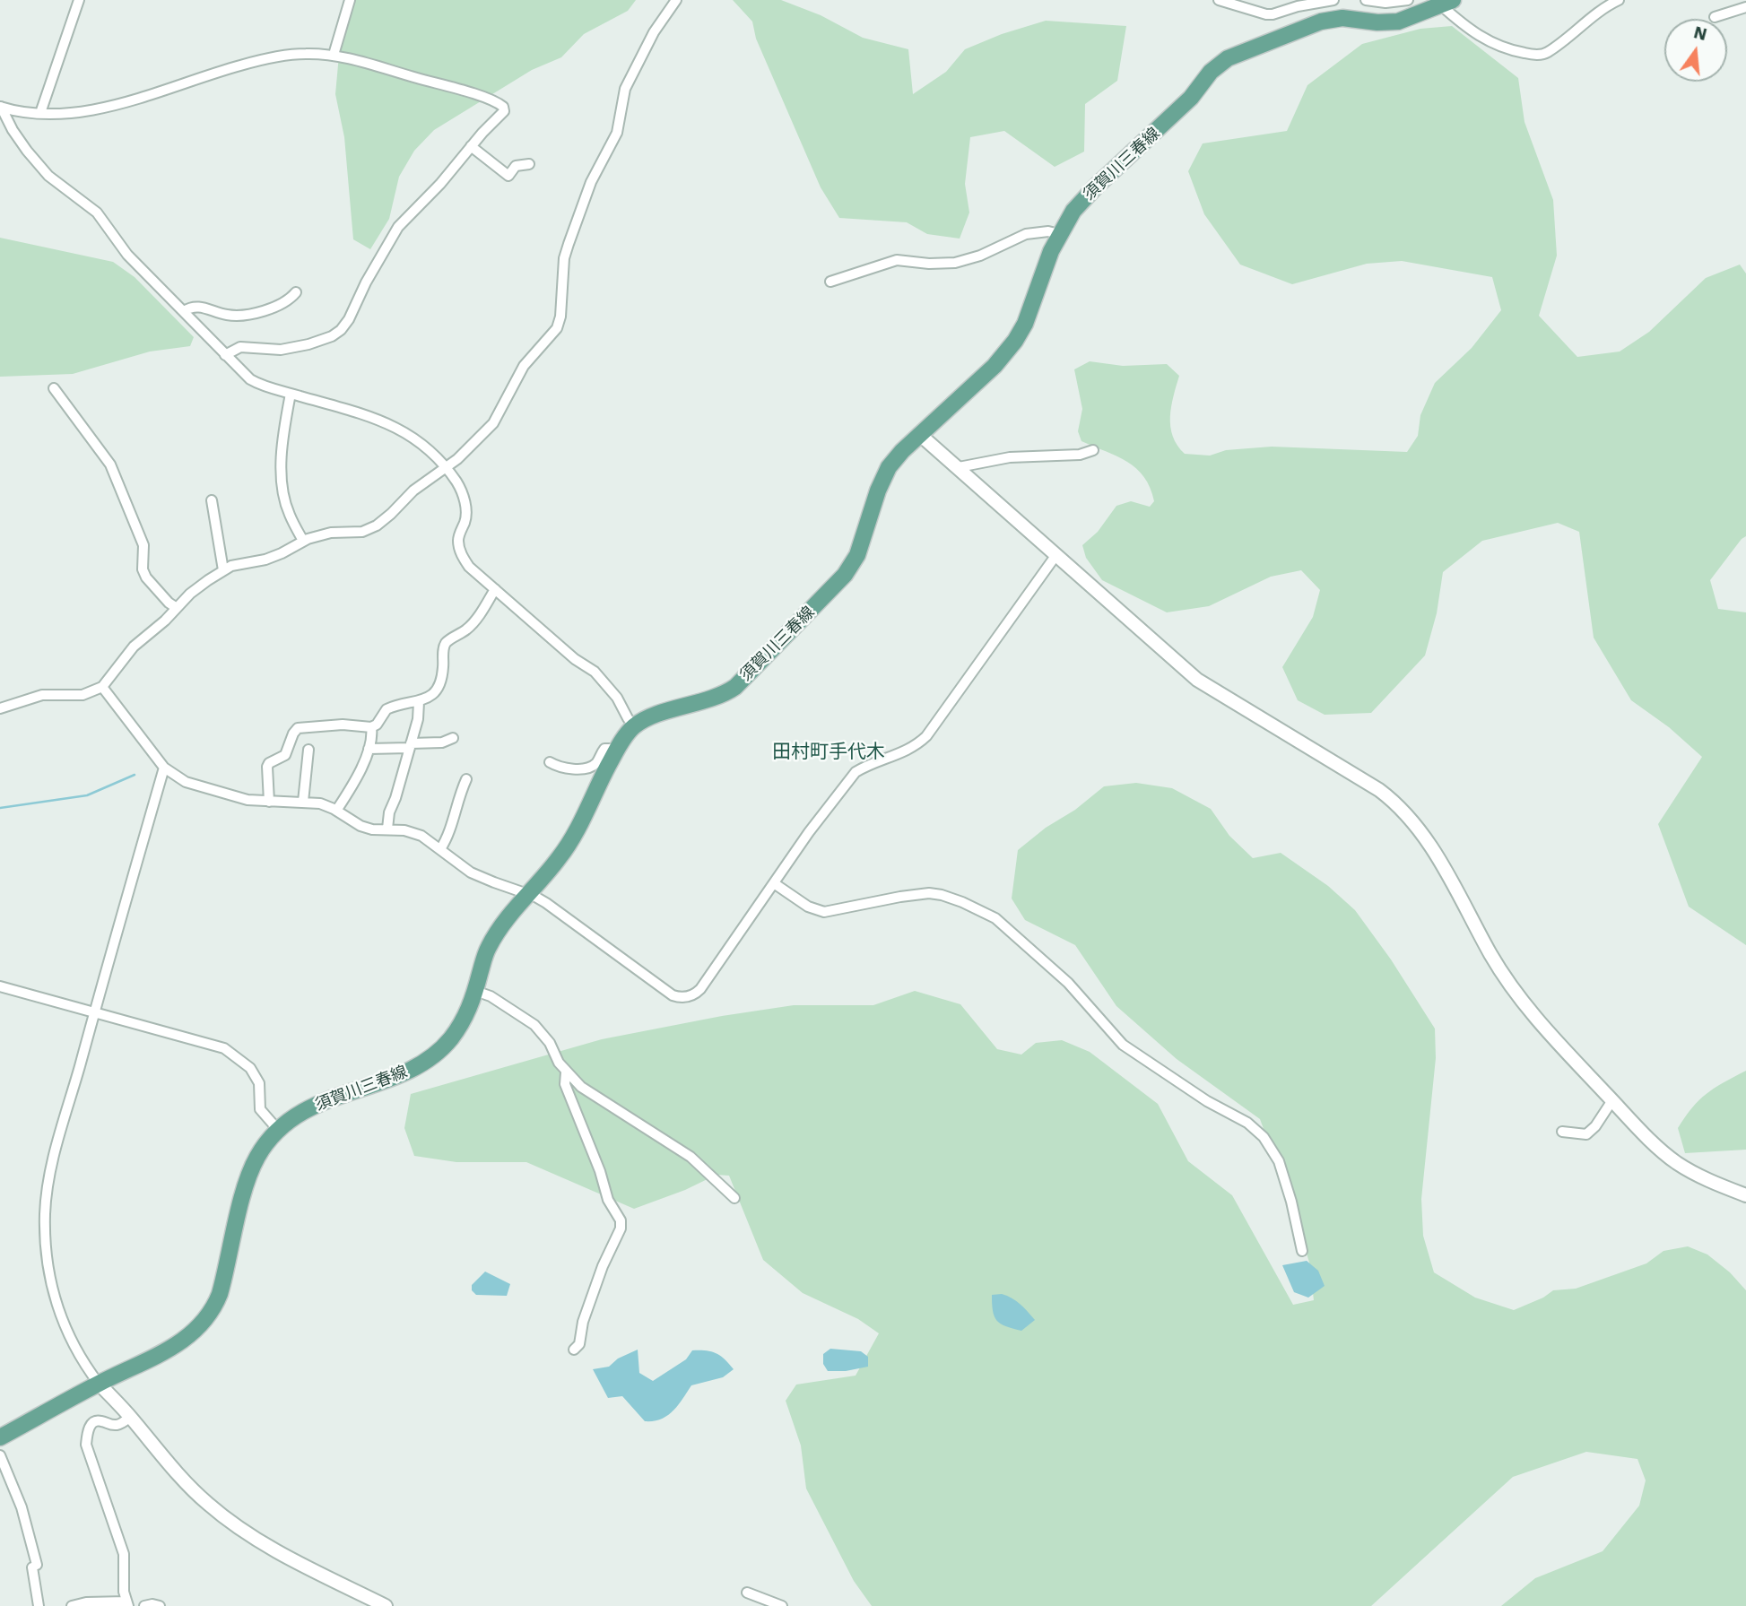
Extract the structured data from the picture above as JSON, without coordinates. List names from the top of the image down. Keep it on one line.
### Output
{"streets":{"main road":["須賀川三春線"]},"districts":["田村町手代木"],"north":"top"}
